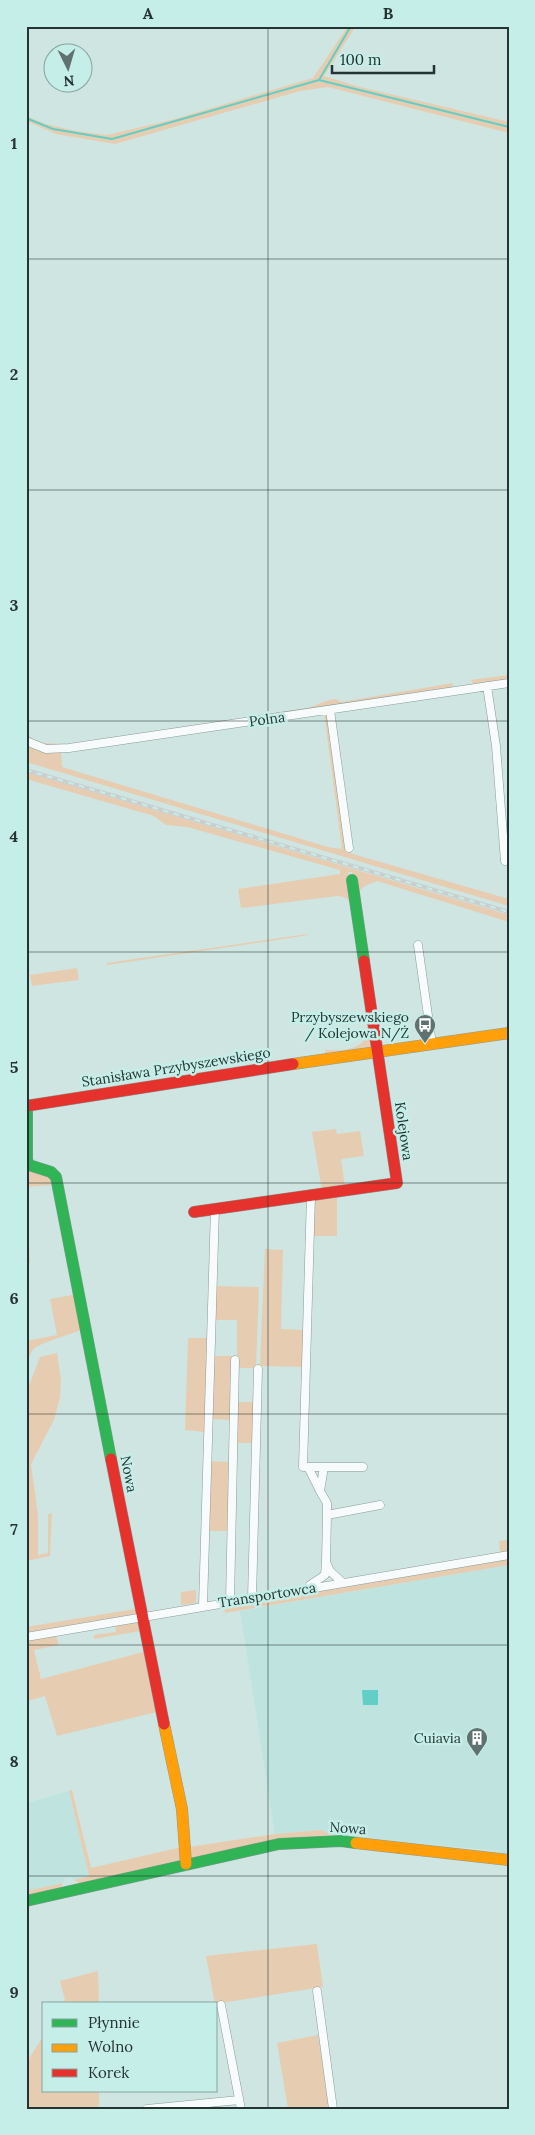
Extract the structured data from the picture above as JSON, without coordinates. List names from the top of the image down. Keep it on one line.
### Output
{"streets":{"street":["Polna","Stanisława Przybyszewskiego","Kolejowa","Nowa","Transportowca"]},"crossings":[["Stanisława Przybyszewskiego","Kolejowa"],["Stanisława Przybyszewskiego","Nowa"],["Nowa","Transportowca"]],"places":{"bus stop":["Przybyszewskiego / Kolejowa N/Ż"],"building":["Cuiavia"]},"legend":["Płynnie","Wolno","Korek"],"scale_bar":"100 m","north":"bottom","grid":{"columns":["A","B"],"rows":["1","2","3","4","5","6","7","8","9"]}}
